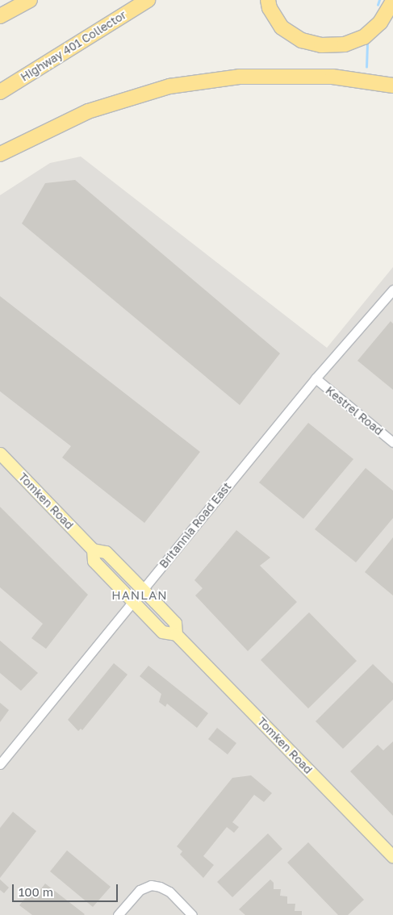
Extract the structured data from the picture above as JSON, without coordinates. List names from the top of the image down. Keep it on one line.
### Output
{"streets":{"highway":["Highway 401 Collector"],"main road":["Tomken Road"],"street":["Kestrel Road","Britannia Road East"]},"crossings":[["Kestrel Road","Britannia Road East"],["Tomken Road","Britannia Road East"]],"districts":["HANLAN"],"scale_bar":"100 m"}
